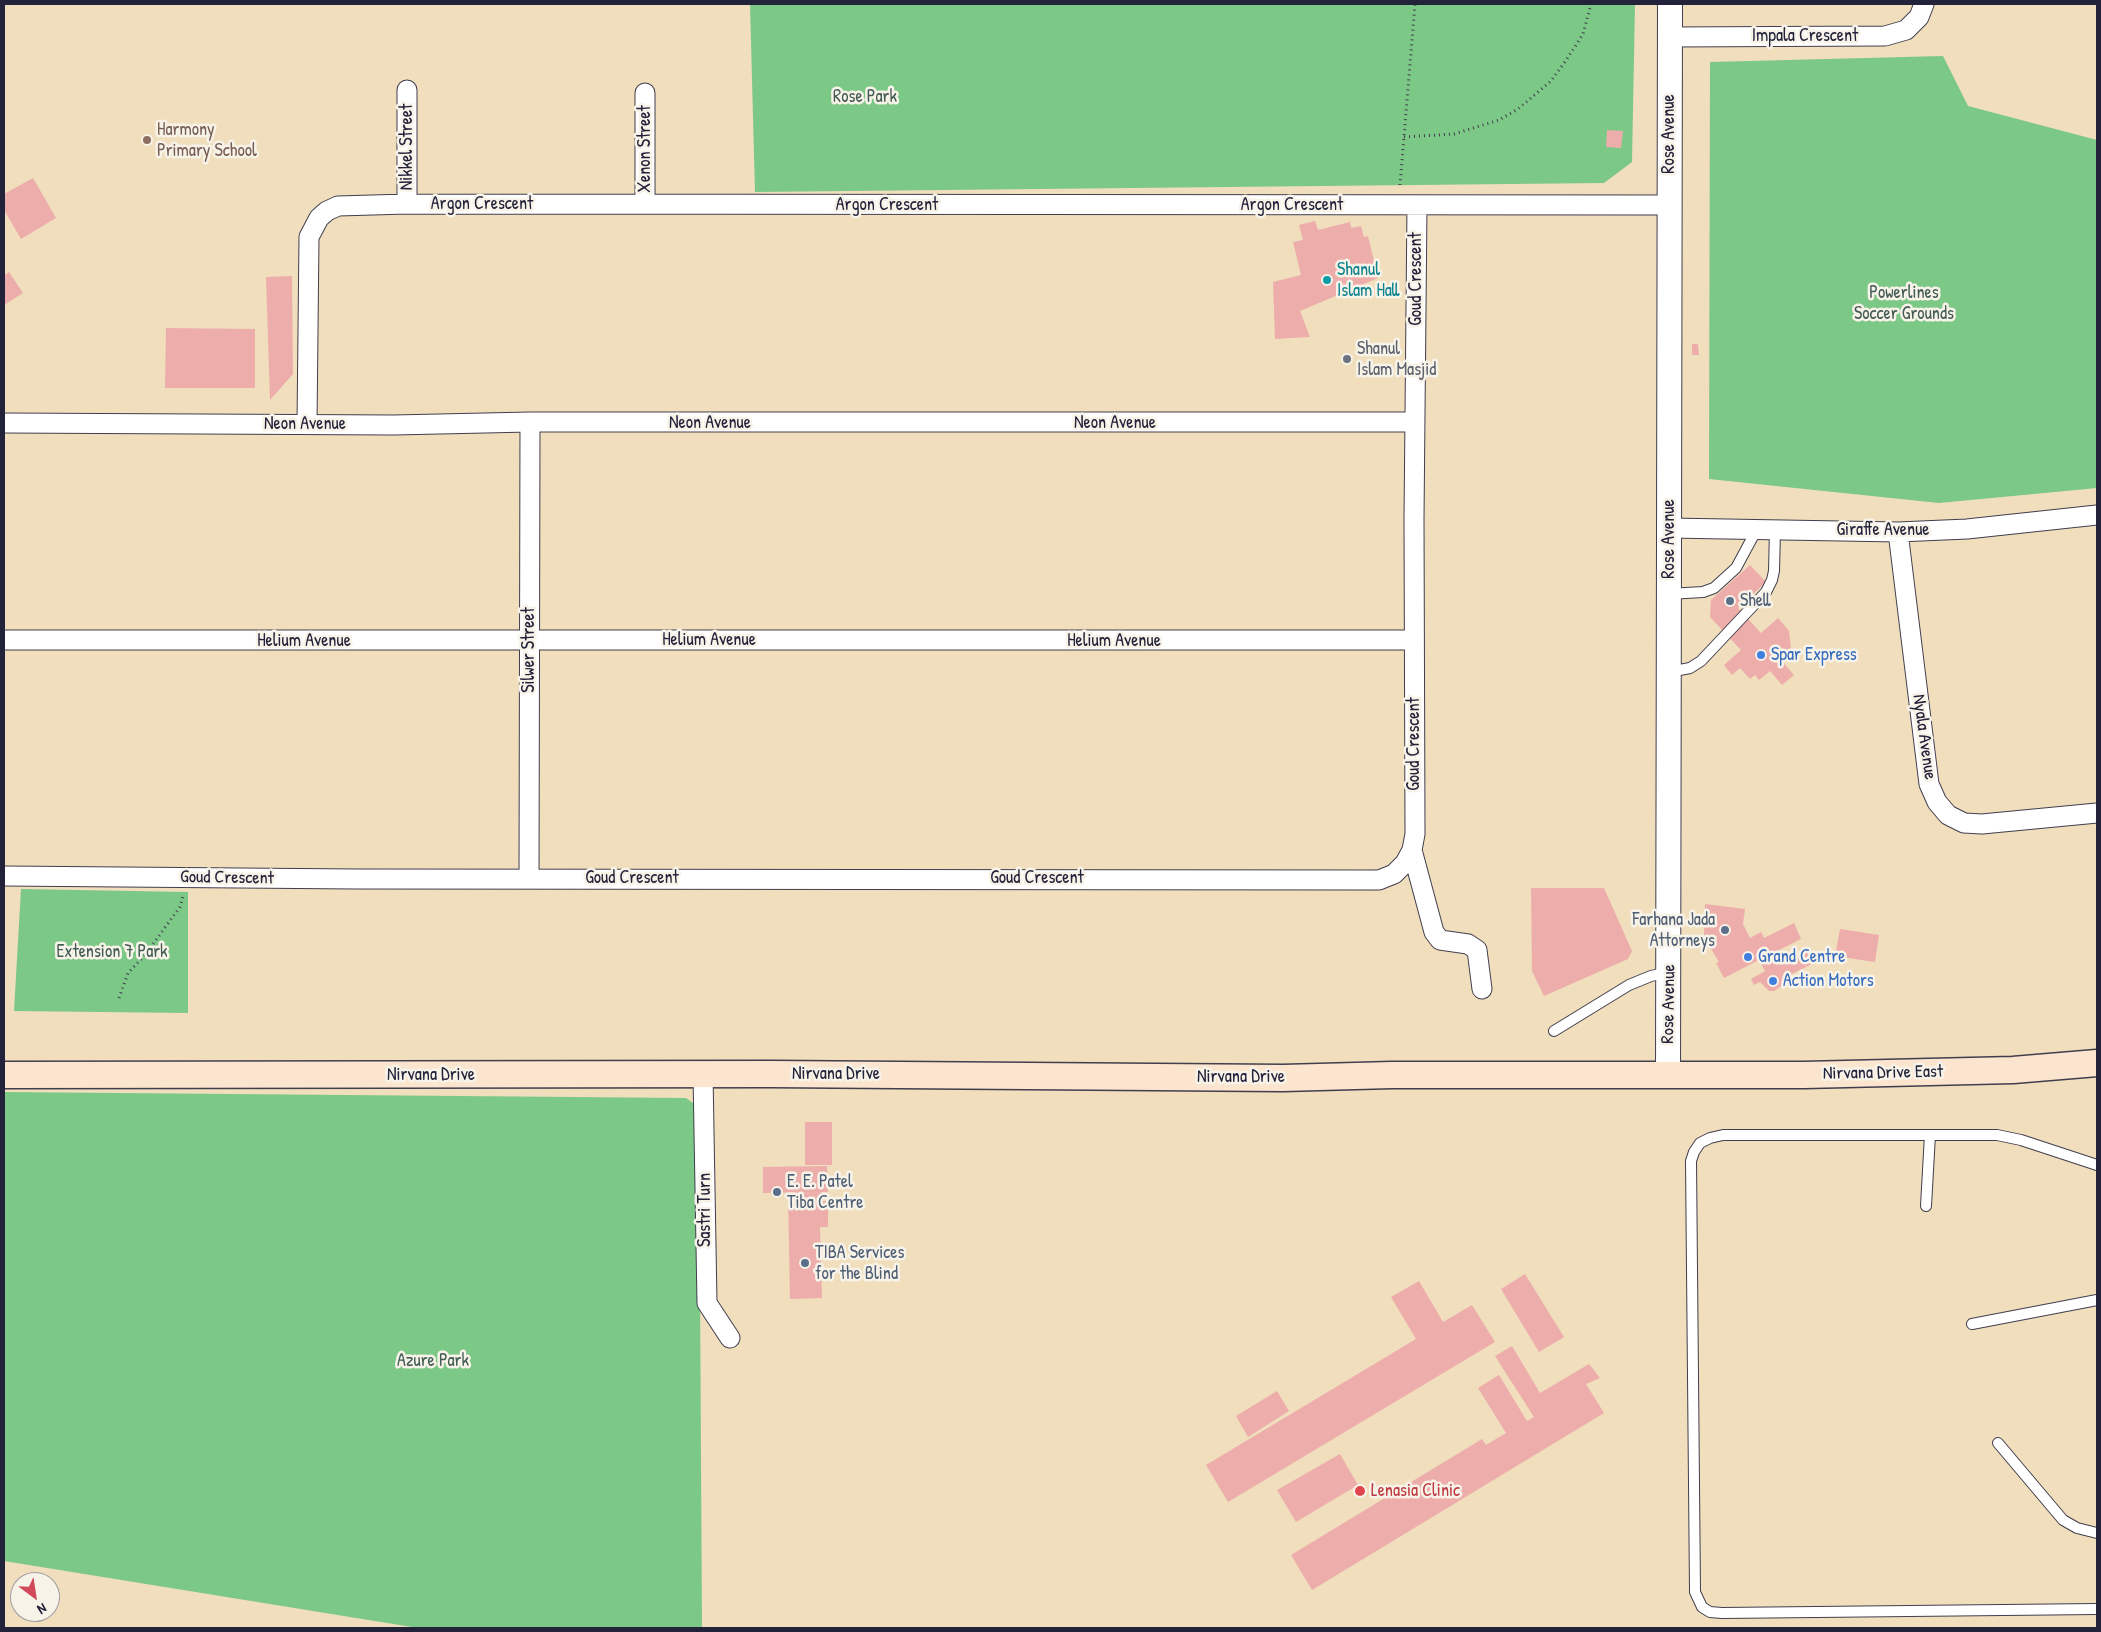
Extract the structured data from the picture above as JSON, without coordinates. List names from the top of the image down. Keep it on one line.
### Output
{"streets":{"main road":["Nirvana Drive East","Nirvana Drive"],"street":["Impala Crescent","Rose Avenue","Nikkel Street","Xenon Street","Argon Crescent","Goud Crescent","Neon Avenue","Giraffe Avenue","Helium Avenue","Silwer Street","Nyala Avenue","Sastri Turn"]},"crossings":[["Impala Crescent","Rose Avenue"],["Rose Avenue","Argon Crescent"],["Rose Avenue","Giraffe Avenue"],["Rose Avenue","Nirvana Drive East"],["Rose Avenue","Nirvana Drive"],["Nikkel Street","Argon Crescent"],["Xenon Street","Argon Crescent"],["Argon Crescent","Goud Crescent"],["Argon Crescent","Neon Avenue"],["Goud Crescent","Neon Avenue"],["Goud Crescent","Helium Avenue"],["Goud Crescent","Silwer Street"],["Neon Avenue","Silwer Street"],["Giraffe Avenue","Nyala Avenue"],["Helium Avenue","Silwer Street"],["Nirvana Drive East","Nirvana Drive"],["Nirvana Drive","Sastri Turn"]],"parks":["Rose Park","Powerlines Soccer Grounds","Extension 7 Park","Azure Park"],"places":["Harmony Primary School","Shanul Islam Hall","Shanul Islam Masjid","Shell","Spar Express","Farhana Jada Attorneys","Grand Centre","Action Motors","E. E. Patel Tiba Centre","TIBA Services for the Blind","Lenasia Clinic"],"north":"bottom right"}
